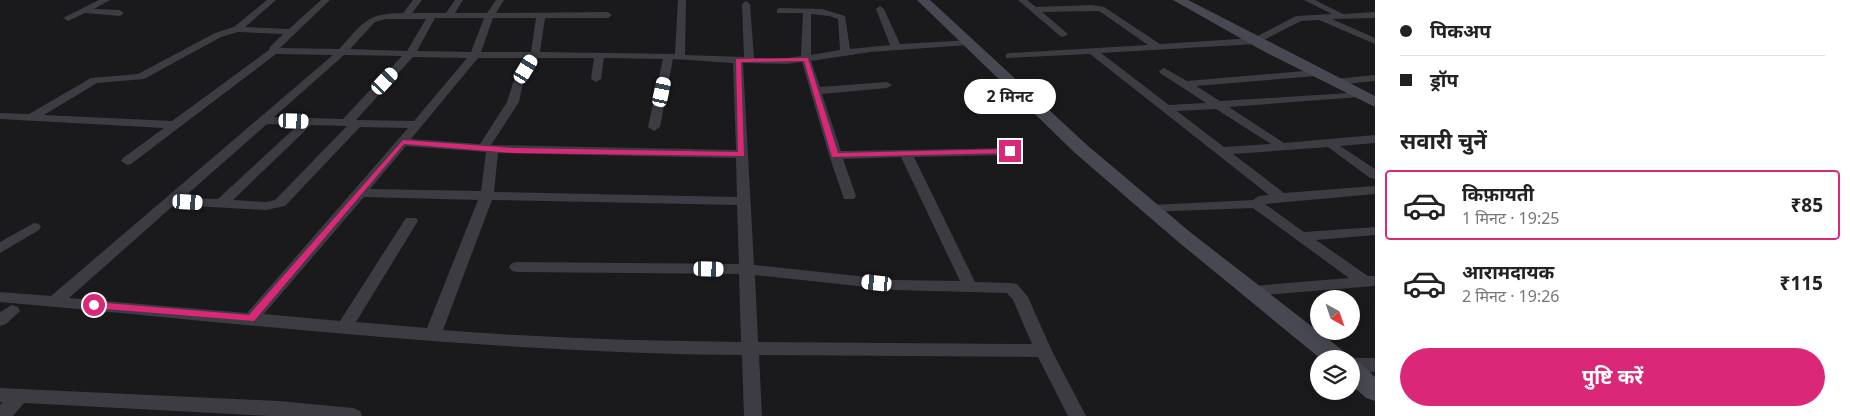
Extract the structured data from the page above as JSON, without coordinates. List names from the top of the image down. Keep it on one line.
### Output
{"north":"bottom right","page":{"banner":["पिकअप","ड्रॉप"],"bubble":"2 मिनट","heading":"सवारी चुनें","list":[{"name":"किफ़ायती","note":"1 मिनट · 19:25","value":"₹85"},{"name":"आरामदायक","note":"2 मिनट · 19:26","value":"₹115"}],"buttons":"पुष्टि करें"}}
